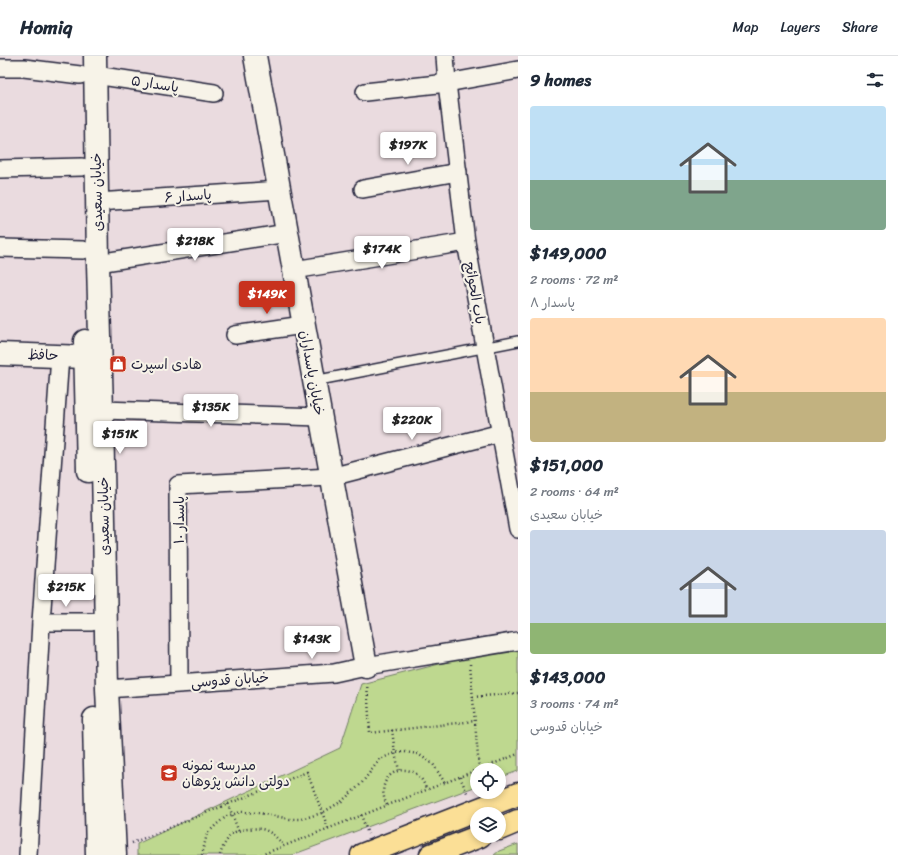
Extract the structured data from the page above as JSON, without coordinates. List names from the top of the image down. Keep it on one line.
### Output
{"streets":{"main road":["خیابان سعیدی","حافظ","خیابان پاسداران"],"street":["پاسدار ۵","پاسدار ۶","باب الحوائج","پاسدار ۱۰","خیابان قدوسی"]},"crossings":[["پاسدار ۵","خیابان سعیدی"],["خیابان سعیدی","پاسدار ۶"],["خیابان سعیدی","حافظ"],["خیابان سعیدی","خیابان قدوسی"],["پاسدار ۶","خیابان پاسداران"],["خیابان پاسداران","پاسدار ۱۰"],["خیابان پاسداران","خیابان قدوسی"],["پاسدار ۱۰","خیابان قدوسی"]],"places":{"shop":["هادی اسپرت"],"school or university":["مدرسه نمونه دولتی دانش پژوهان"]},"page":{"header":"Homiq","nav":["Map","Layers","Share"],"heading":"9 homes","list":[{"name":"$149,000","note":"2 rooms · 72 m² · پاسدار ۸"},{"name":"$151,000","note":"2 rooms · 64 m² · خیابان سعیدی"},{"name":"$143,000","note":"3 rooms · 74 m² · خیابان قدوسی"}],"price":["$197K","$218K","$174K","$149K","$135K","$220K","$151K","$215K","$143K"]}}
